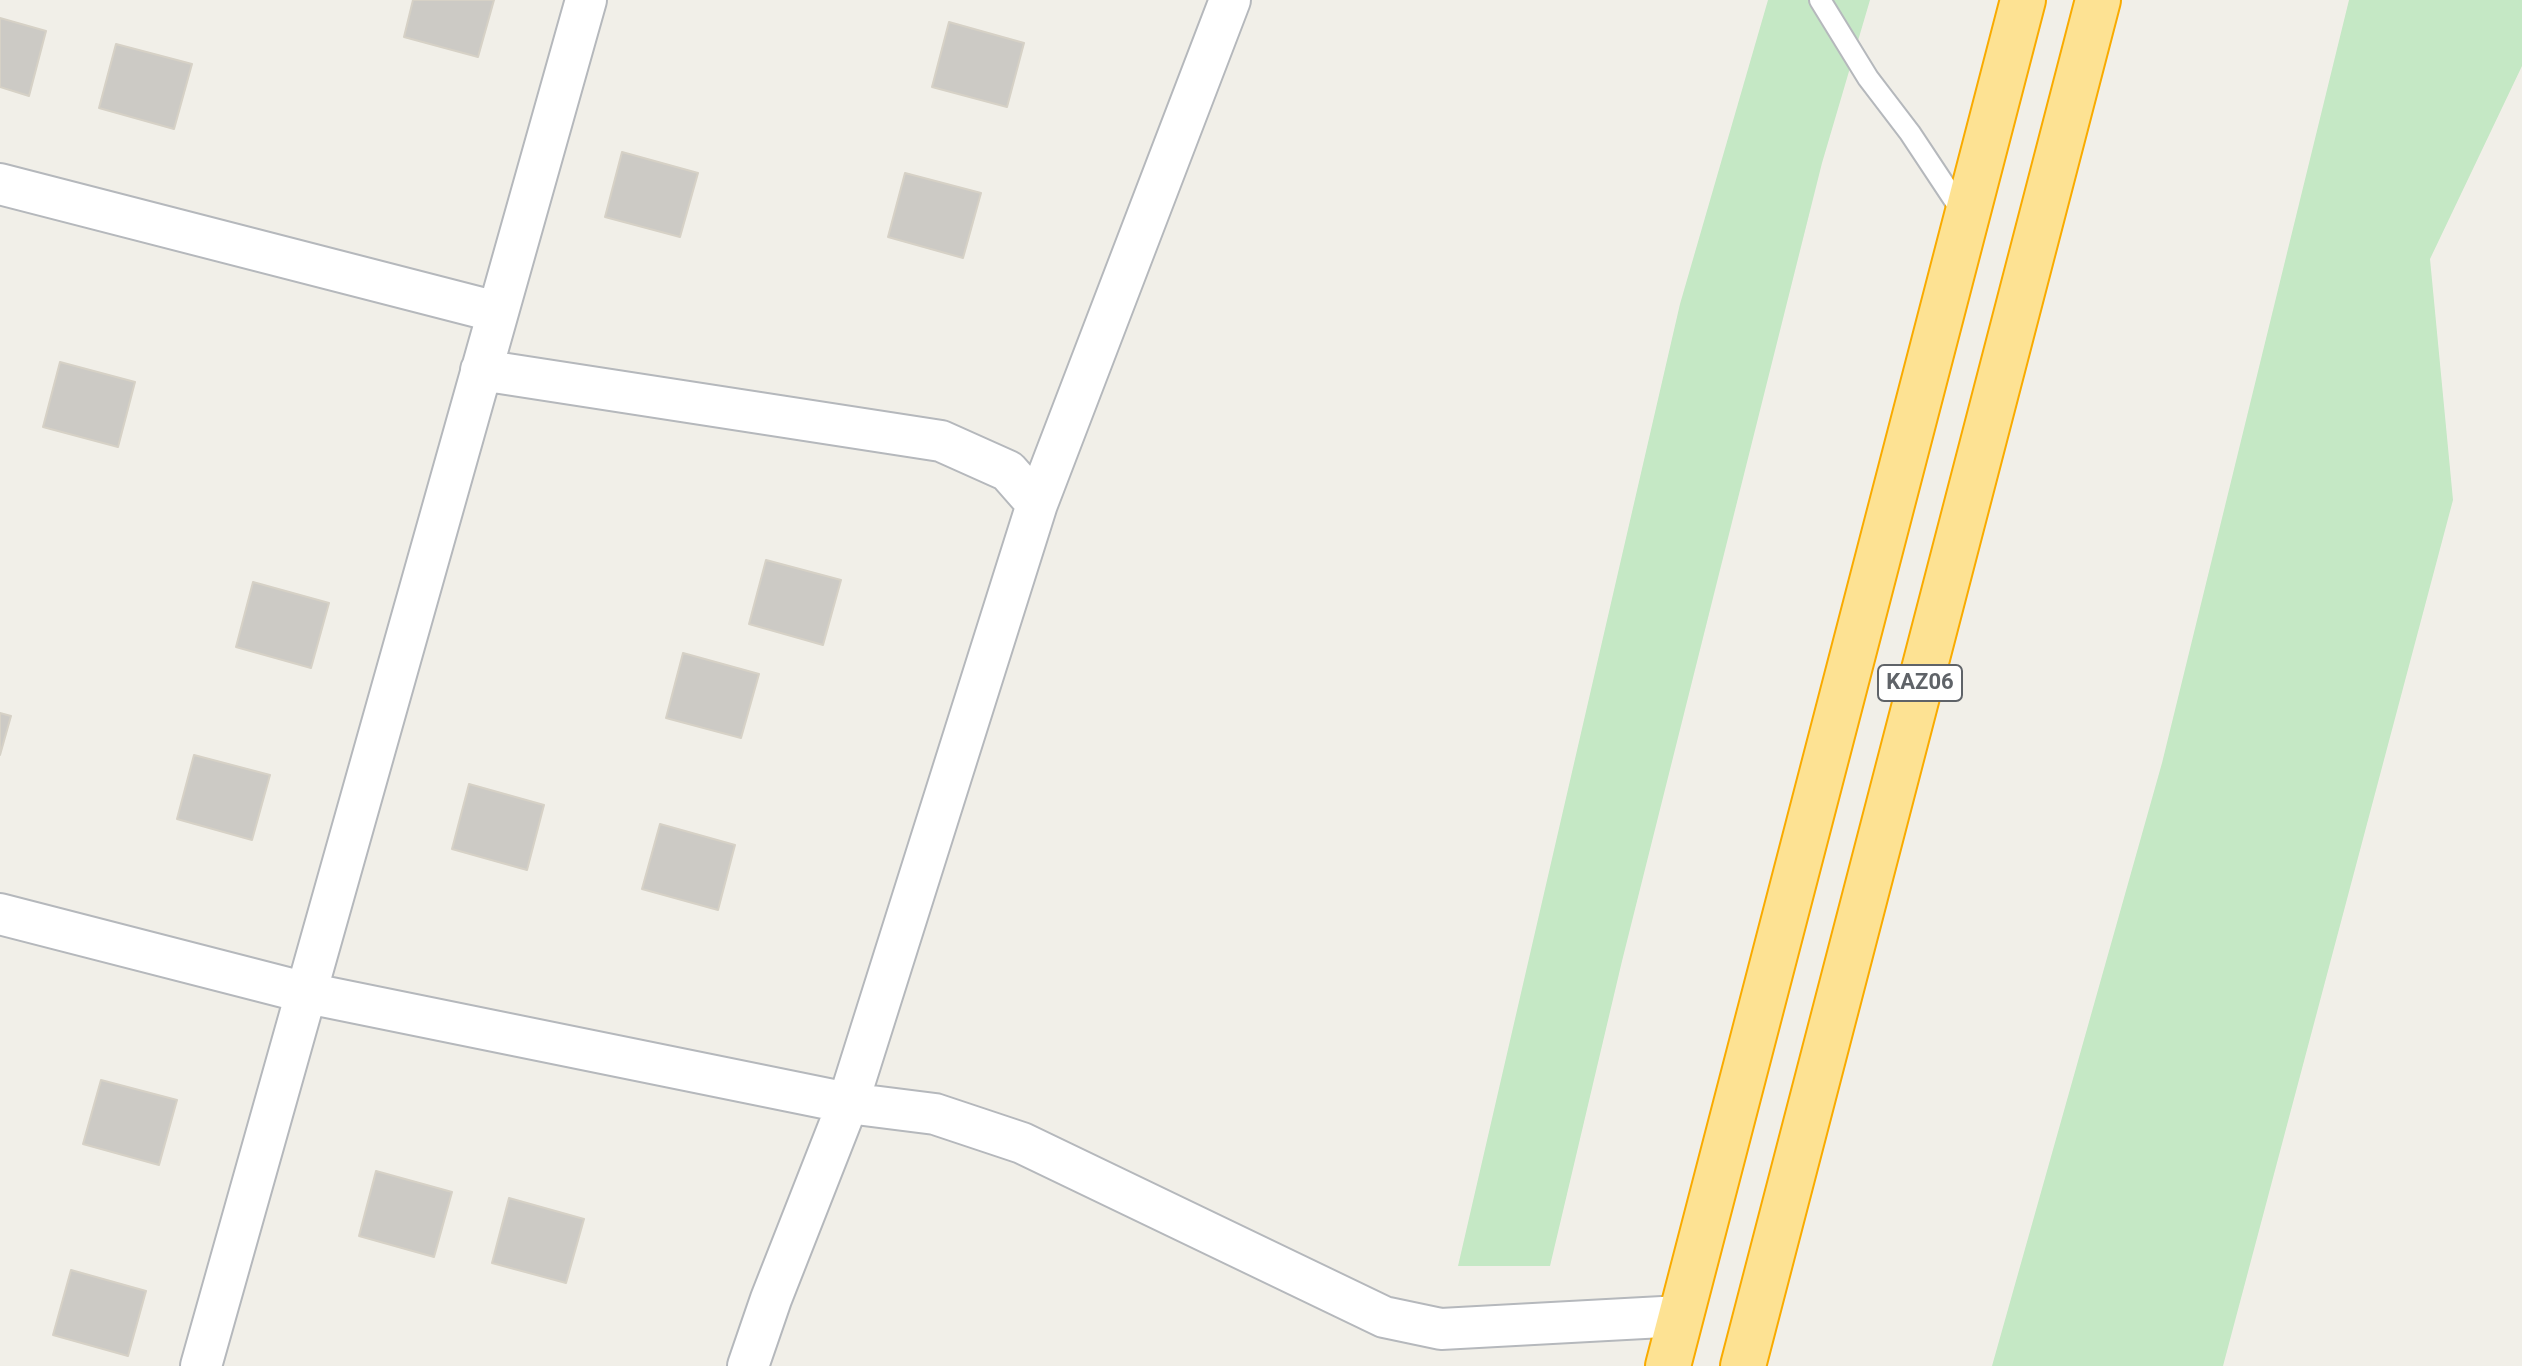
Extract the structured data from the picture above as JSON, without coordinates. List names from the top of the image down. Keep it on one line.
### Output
{"streets":{"highway":["KАZ06"]}}
